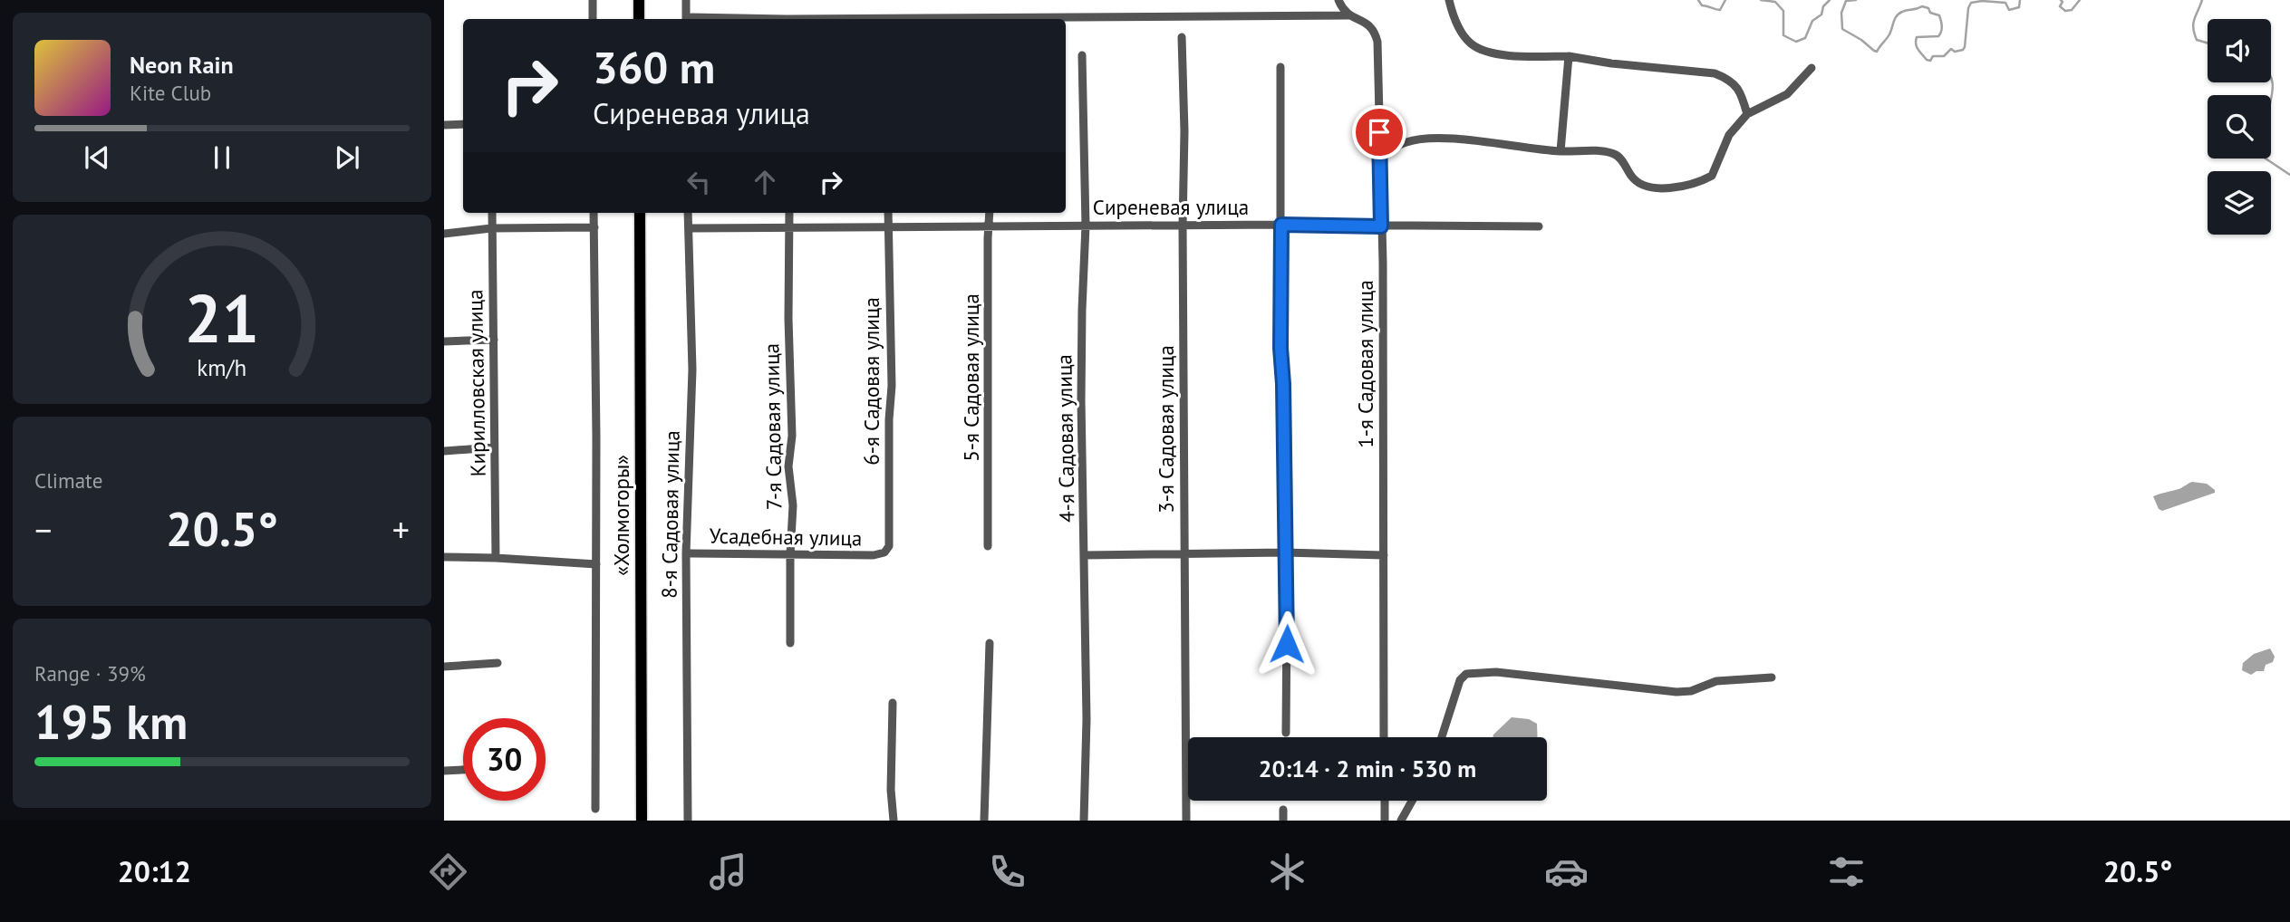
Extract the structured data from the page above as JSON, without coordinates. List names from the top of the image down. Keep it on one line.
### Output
{"streets":{"highway":["«Холмогоры»"],"street":["Сиреневая улица","1-я Садовая улица","5-я Садовая улица","6-я Садовая улица","Кирилловская улица","7-я Садовая улица","3-я Садовая улица","4-я Садовая улица","8-я Садовая улица","Усадебная улица"]},"crossings":[["Сиреневая улица","1-я Садовая улица"],["Сиреневая улица","5-я Садовая улица"],["Сиреневая улица","6-я Садовая улица"],["Сиреневая улица","7-я Садовая улица"],["Сиреневая улица","3-я Садовая улица"],["Сиреневая улица","4-я Садовая улица"],["Сиреневая улица","8-я Садовая улица"],["6-я Садовая улица","Усадебная улица"],["7-я Садовая улица","Усадебная улица"],["8-я Садовая улица","Усадебная улица"]],"page":{"turn":["360 m","Сиреневая улица"],"song":["Neon Rain","Kite Club"],"tile":["Climate",["Range · 39%","195 km"]],"heat":["−","20.5°","+"],"limit":"30","trip":"20:14 · 2 min · 530 m","tabs":["20:12","20.5°"],"gauge":["21","km/h"]}}
